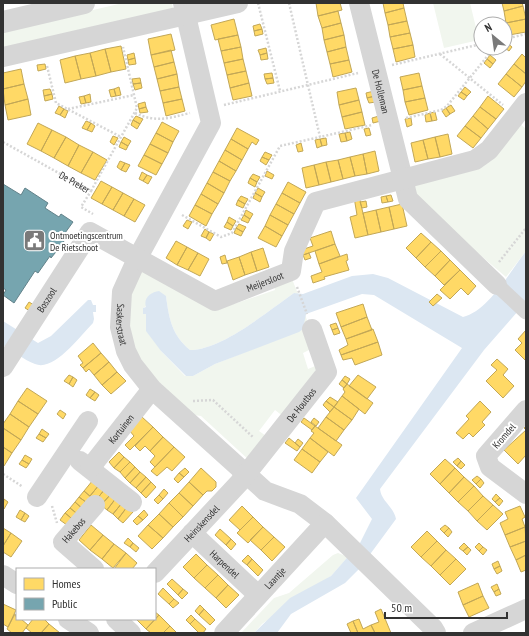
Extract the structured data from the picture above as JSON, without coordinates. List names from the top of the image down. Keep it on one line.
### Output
{"streets":{"street":["De Holleman","Meijersloot","Boszool","Saskerstraat","De Houtbos","Kortuinen","Kromdel","Heinskensdel","Hakebos","Harpendel","Laantje"],"path":["De Preker"]},"crossings":[["De Holleman","Meijersloot"],["De Preker","Boszool"],["Meijersloot","Saskerstraat"],["Saskerstraat","De Houtbos"],["Saskerstraat","Kortuinen"],["Saskerstraat","Heinskensdel"],["Saskerstraat","Laantje"],["De Houtbos","Heinskensdel"],["Heinskensdel","Harpendel"],["Harpendel","Laantje"]],"places":{"public building":["Ontmoetingscentrum De Rietschoot"]},"legend":["Homes","Public"],"scale_bar":"50 m","north":"top left"}
